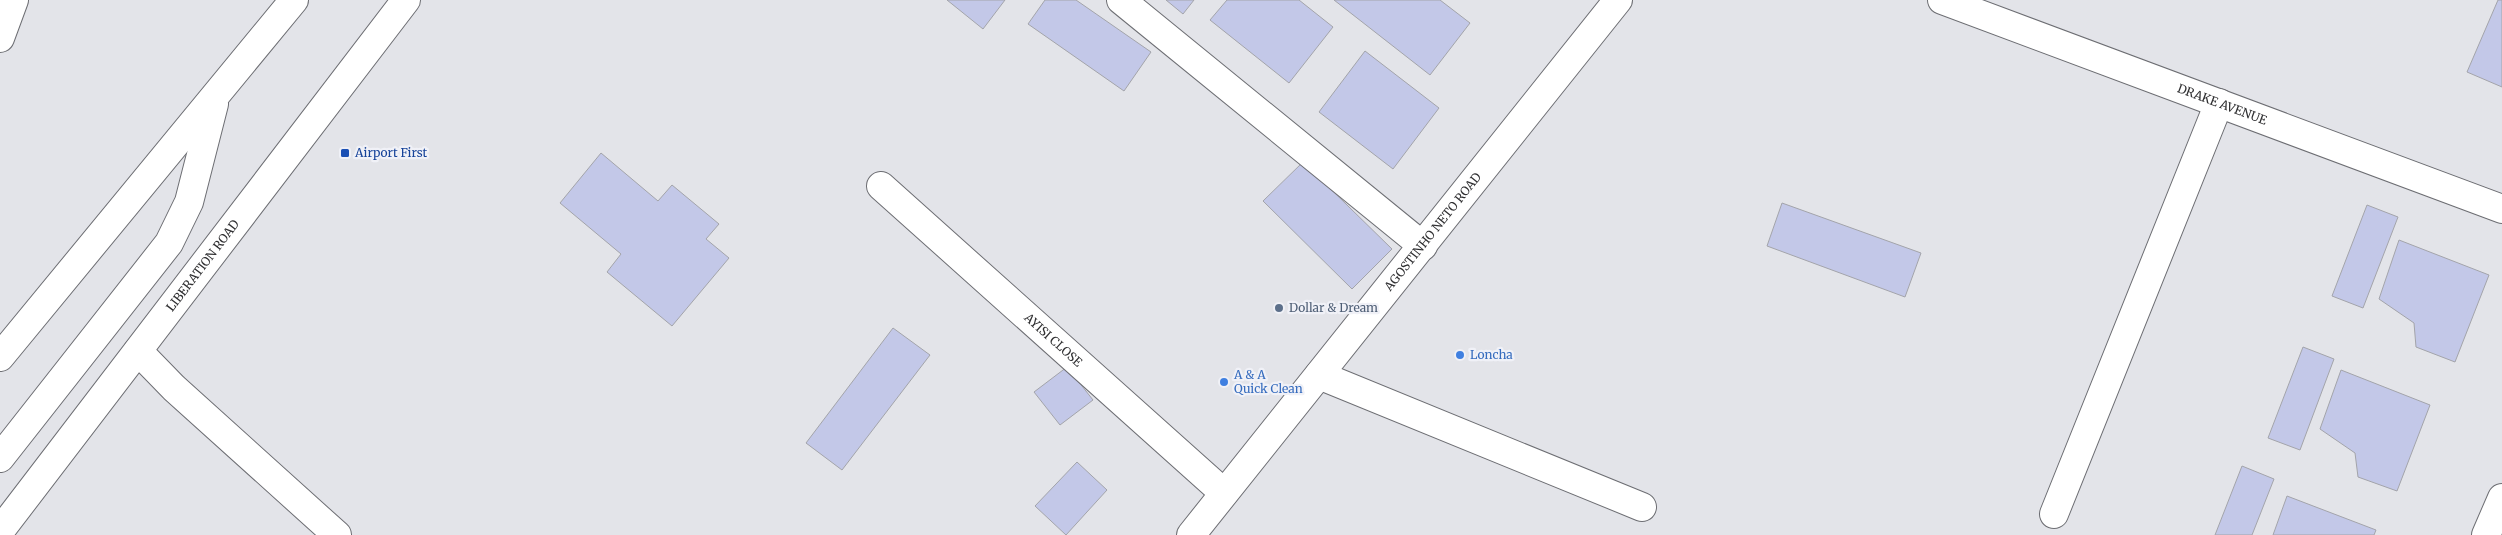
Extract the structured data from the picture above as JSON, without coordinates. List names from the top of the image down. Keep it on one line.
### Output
{"streets":{"main road":["DRAKE AVENUE","AGOSTINHO NETO ROAD","LIBERATION ROAD","AYISI CLOSE"]},"crossings":[["AGOSTINHO NETO ROAD","AYISI CLOSE"]],"places":{"transit":["Airport First"],"other":["Dollar & Dream","Loncha","A & A Quick Clean"]}}
